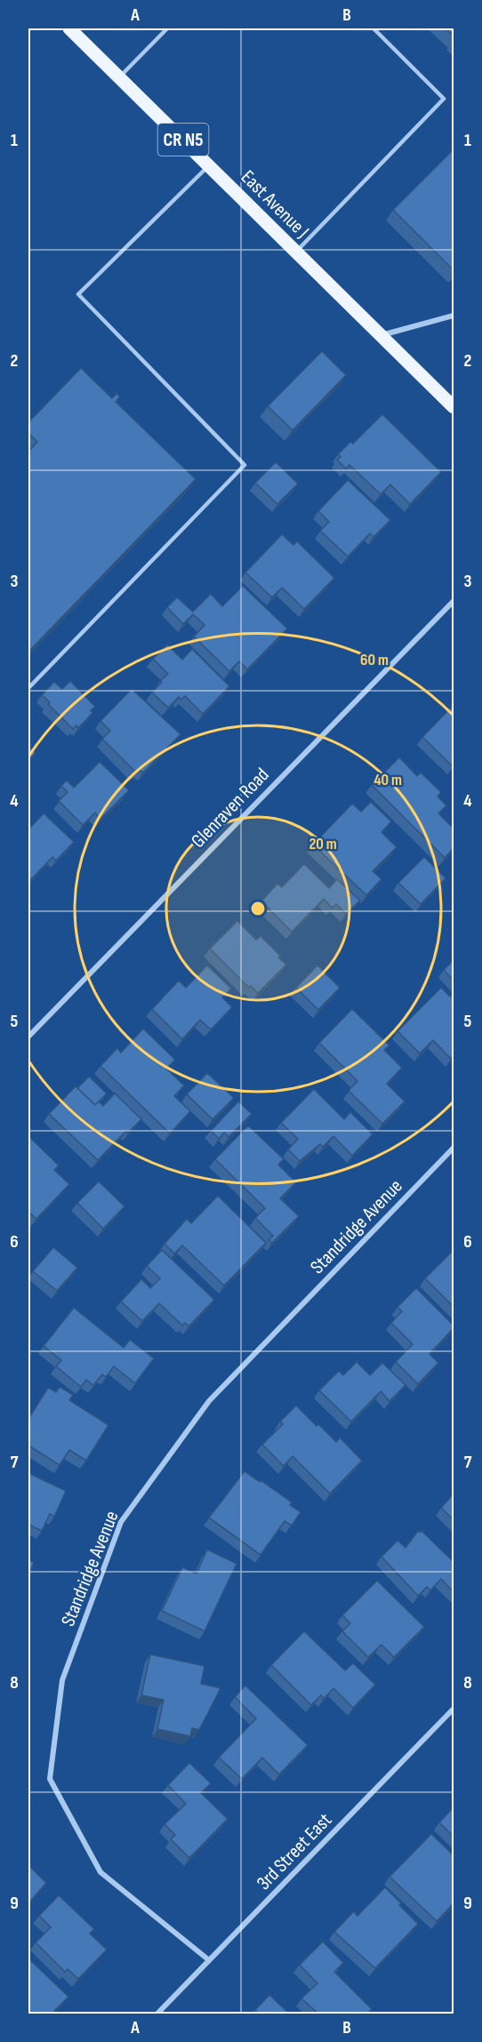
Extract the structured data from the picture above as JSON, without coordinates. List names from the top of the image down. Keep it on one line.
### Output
{"streets":{"main road":["CR N5","East Avenue J"],"street":["Glenraven Road","Standridge Avenue","3rd Street East"]},"crossings":[["Standridge Avenue","3rd Street East"]],"grid":{"columns":["A","B"],"rows":["1","2","3","4","5","6","7","8","9"]},"rings":["60 m","40 m","20 m"]}
